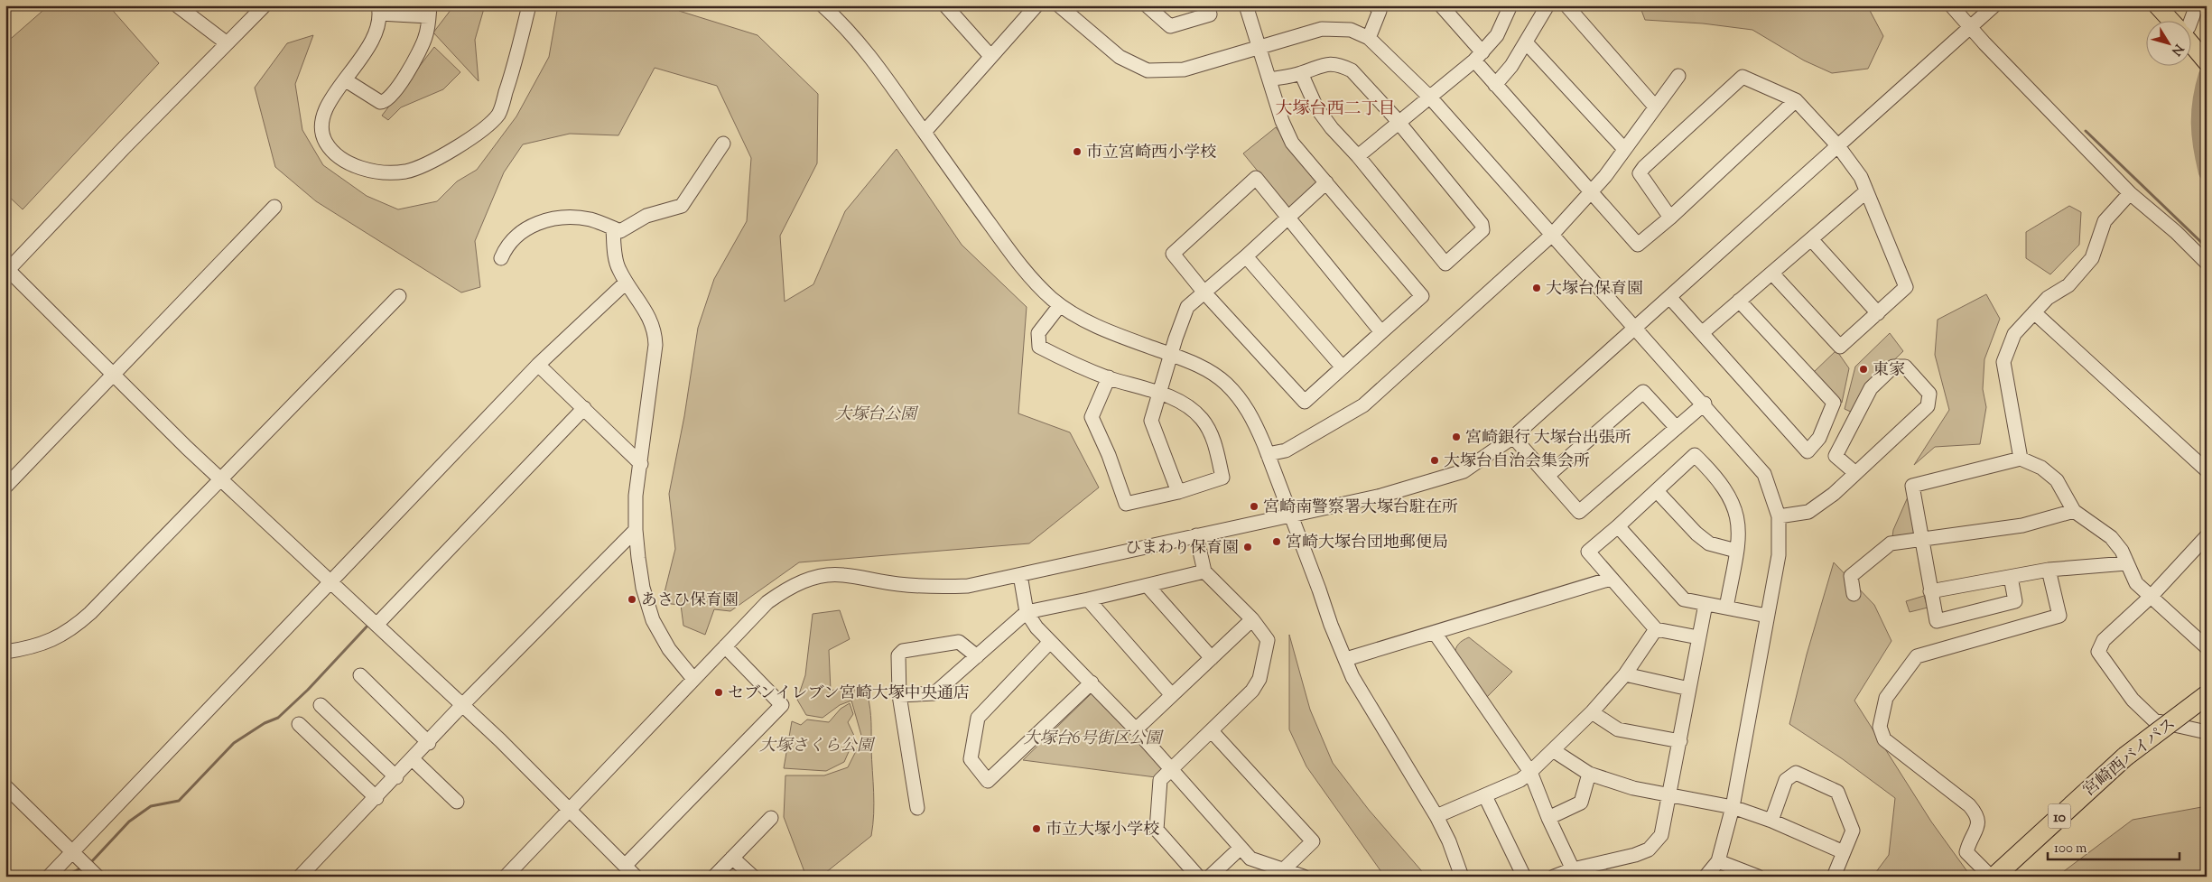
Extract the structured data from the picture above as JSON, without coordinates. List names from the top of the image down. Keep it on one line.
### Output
{"streets":{"highway":["宮崎西バイパス","10"]},"districts":["大塚台西二丁目"],"parks":["大塚台公園","大塚台6号街区公園","大塚さくら公園"],"places":["市立宮崎西小学校","大塚台保育園","東家","宮崎銀行 大塚台出張所","大塚台自治会集会所","宮崎南警察署大塚台駐在所","宮崎大塚台団地郵便局","ひまわり保育園","あさひ保育園","セブンイレブン宮崎大塚中央通店","市立大塚小学校"],"scale_bar":"100 m","north":"bottom right"}
